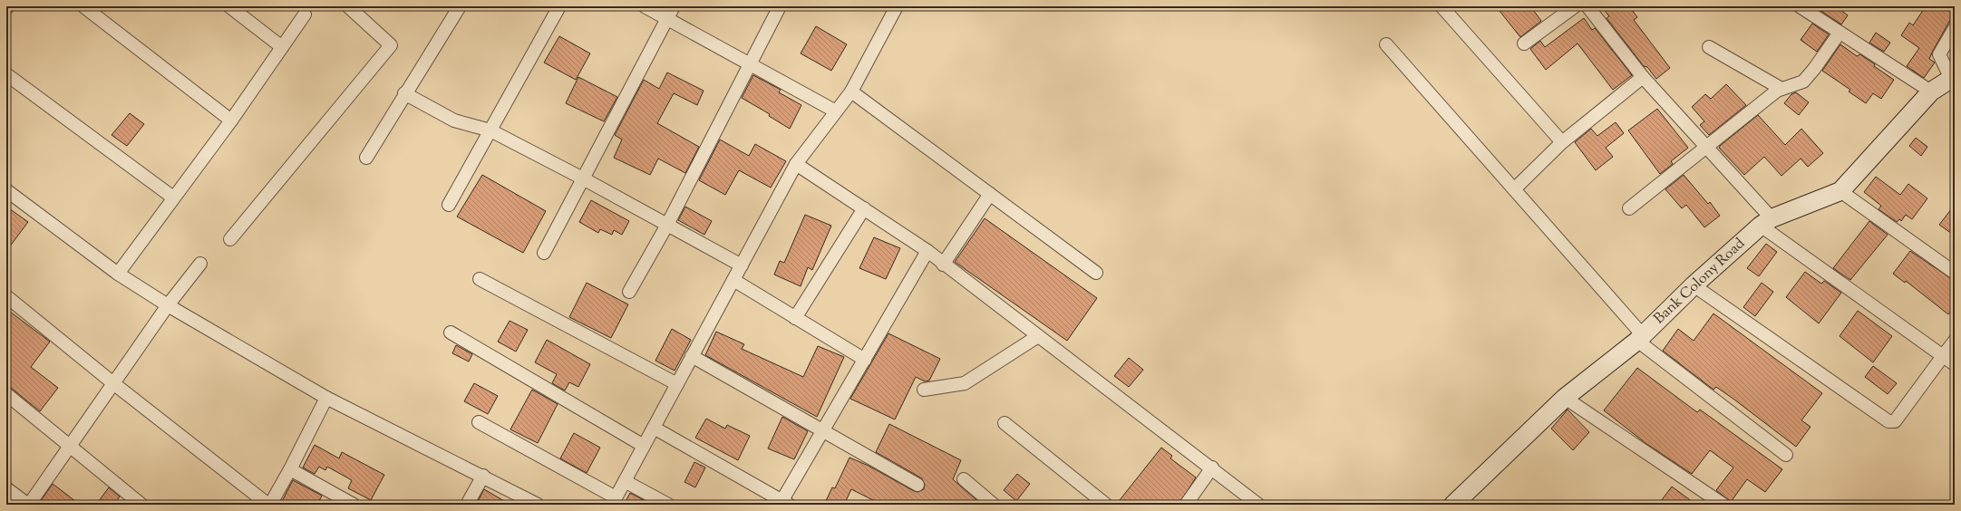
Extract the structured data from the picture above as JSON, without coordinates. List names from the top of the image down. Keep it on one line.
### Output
{"streets":{"street":["Bank Colony Road"]}}
